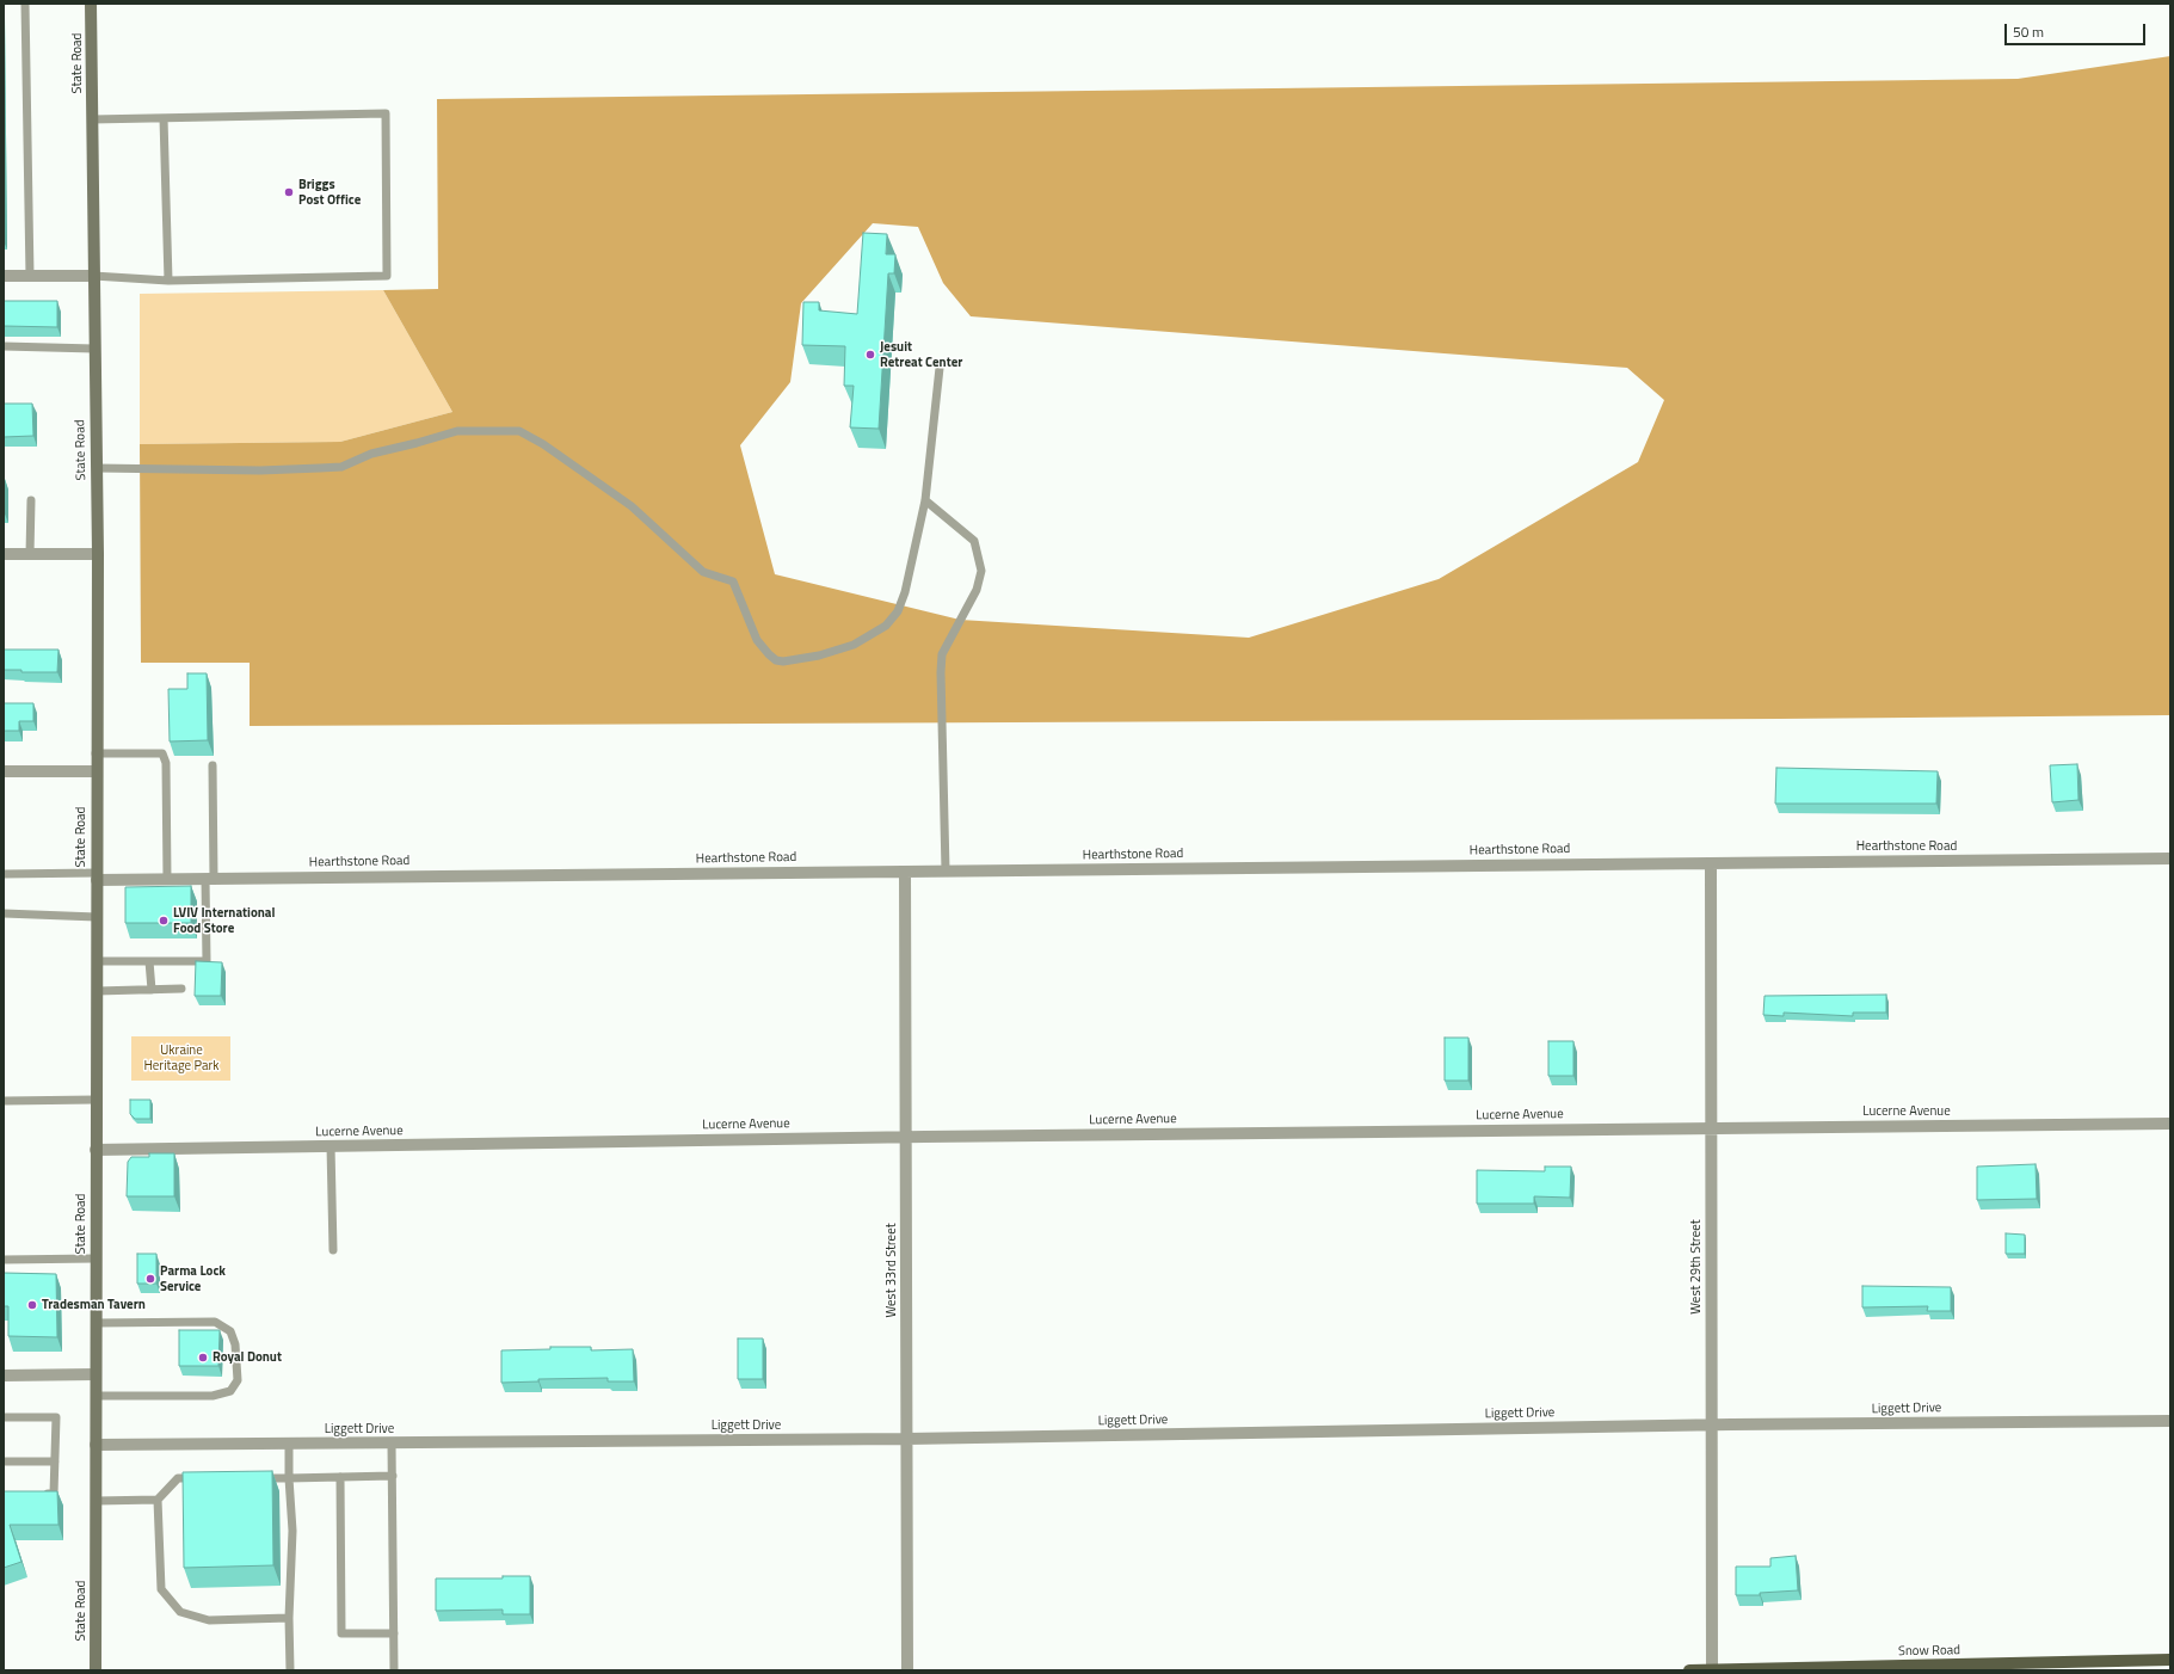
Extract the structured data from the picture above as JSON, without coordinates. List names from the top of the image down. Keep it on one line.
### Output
{"streets":{"main road":["State Road","Snow Road"],"street":["Hearthstone Road","Lucerne Avenue","West 29th Street","West 33rd Street","Liggett Drive"]},"crossings":[["State Road","Hearthstone Road"],["State Road","Lucerne Avenue"],["State Road","Liggett Drive"],["Hearthstone Road","West 29th Street"],["Hearthstone Road","West 33rd Street"],["Lucerne Avenue","West 29th Street"],["Lucerne Avenue","West 33rd Street"],["West 29th Street","Liggett Drive"],["West 29th Street","Snow Road"],["West 33rd Street","Liggett Drive"]],"parks":["Ukraine Heritage Park"],"places":["Briggs Post Office","Jesuit Retreat Center","LVIV International Food Store","Parma Lock Service","Tradesman Tavern","Royal Donut"],"scale_bar":"50 m"}
